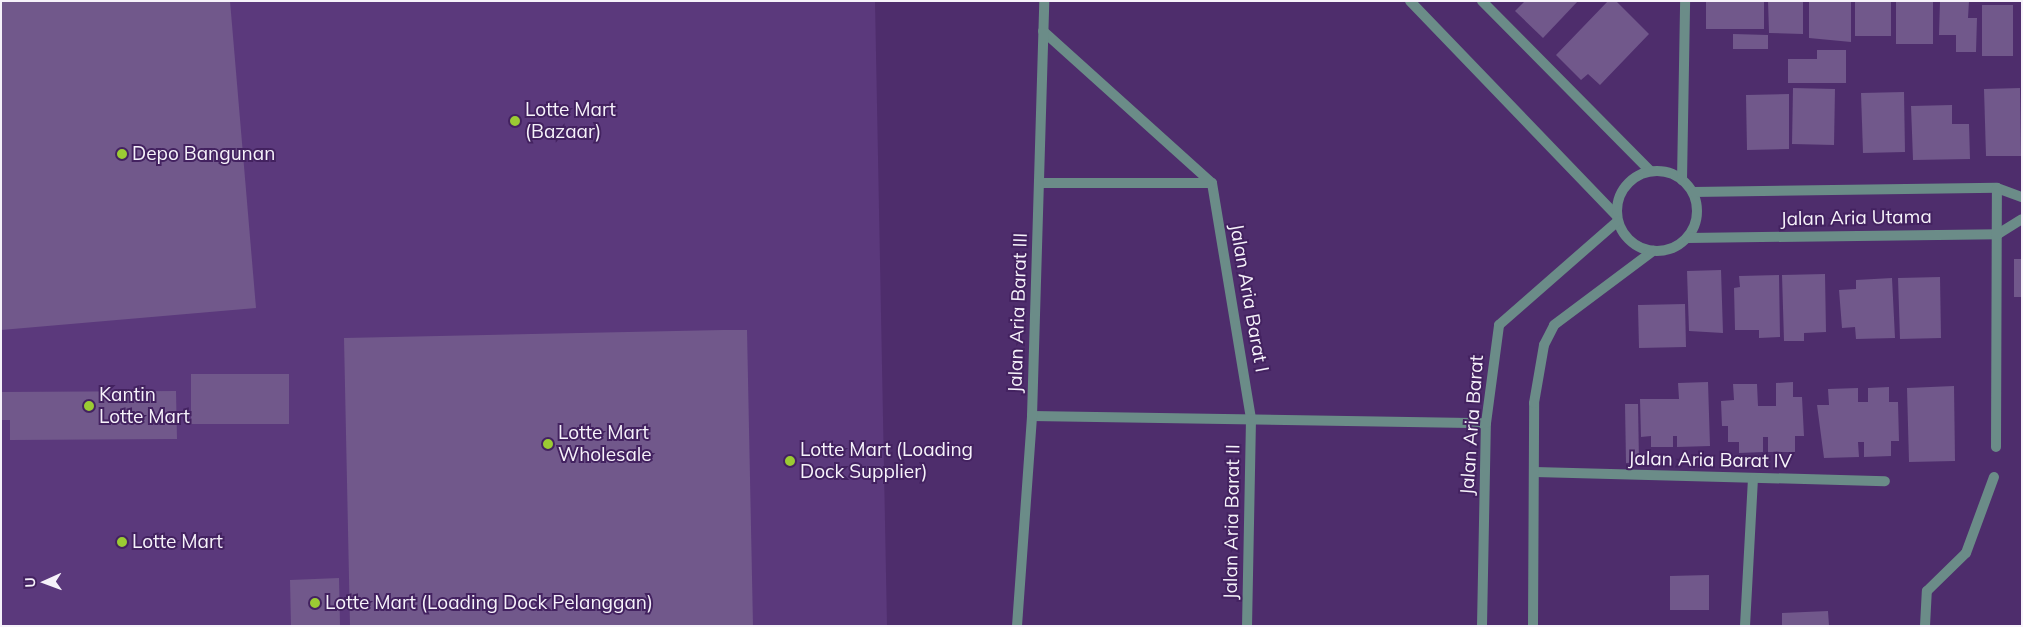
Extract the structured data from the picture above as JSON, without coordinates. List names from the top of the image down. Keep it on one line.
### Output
{"streets":{"street":["Jalan Aria Utama","Jalan Aria Barat I","Jalan Aria Barat III","Jalan Aria Barat","Jalan Aria Barat IV","Jalan Aria Barat II"]},"crossings":[["Jalan Aria Utama","Jalan Aria Barat"],["Jalan Aria Barat I","Jalan Aria Barat II"]],"places":["Lotte Mart (Bazaar)","Depo Bangunan","Kantin Lotte Mart","Lotte Mart Wholesale","Lotte Mart (Loading Dock Supplier)","Lotte Mart","Lotte Mart (Loading Dock Pelanggan)"],"north":"left"}
